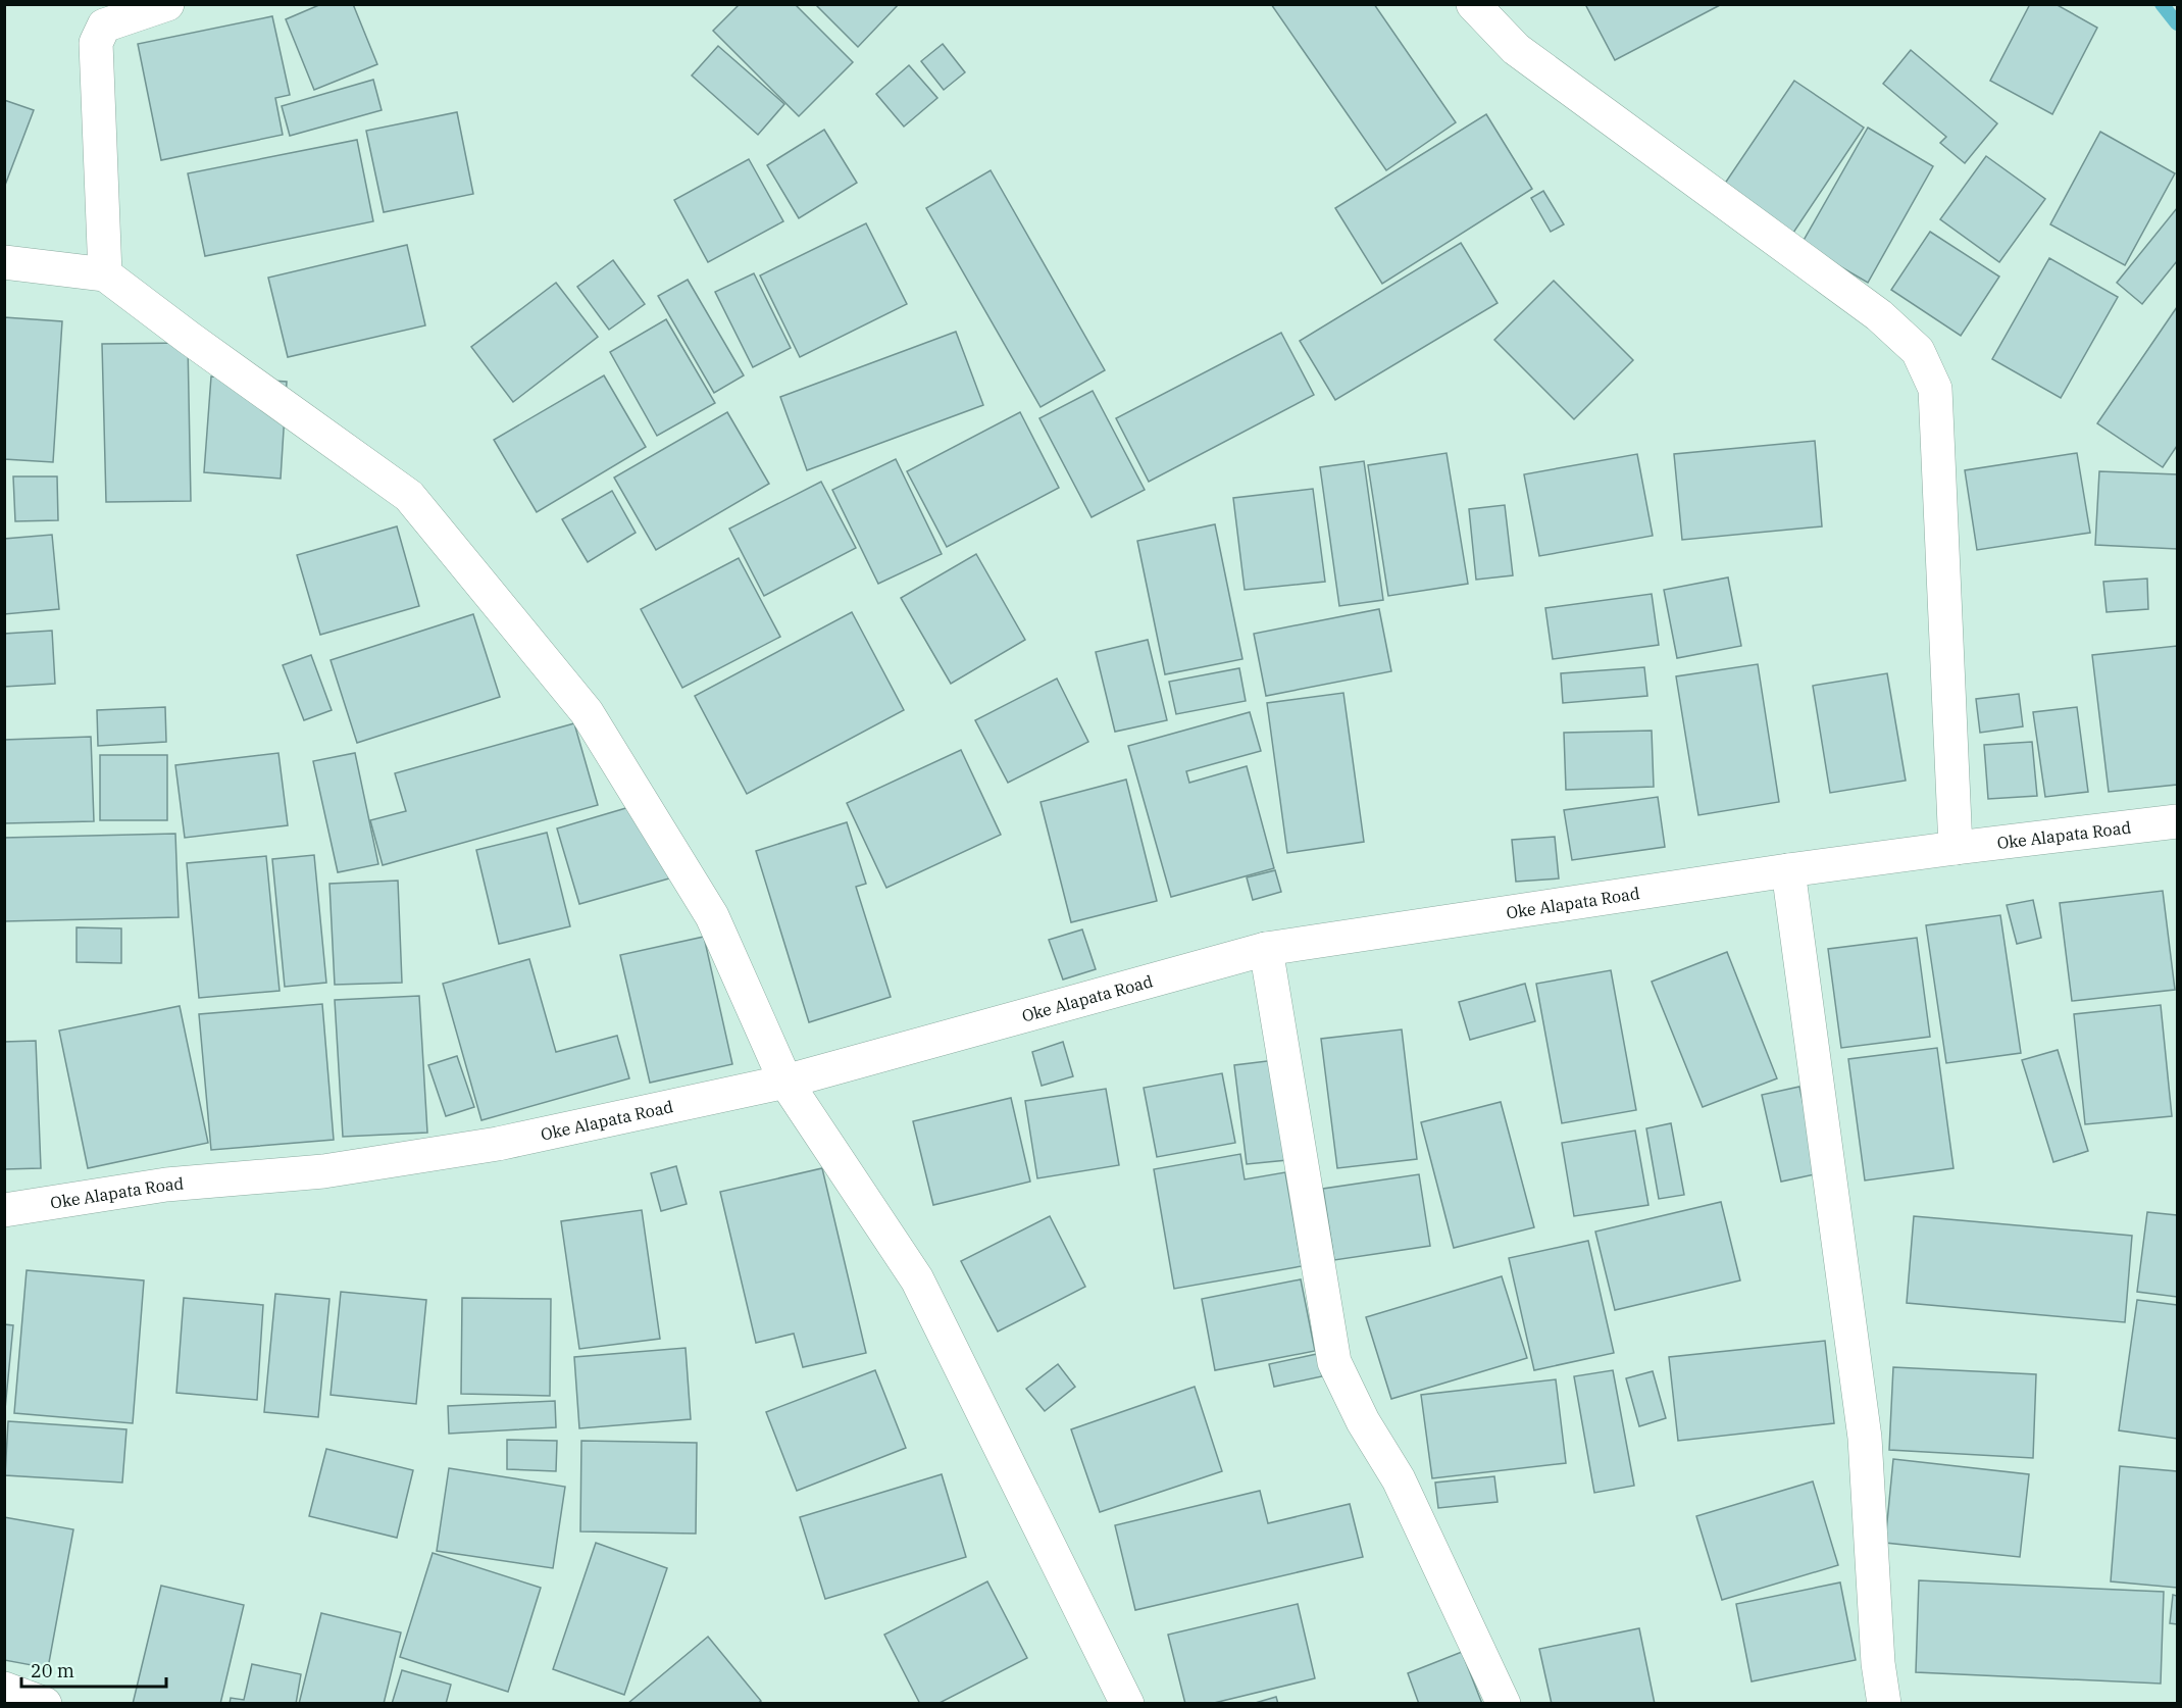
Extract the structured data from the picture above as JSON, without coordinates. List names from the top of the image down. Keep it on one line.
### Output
{"streets":{"street":["Oke Alapata Road"]},"scale_bar":"20 m"}
